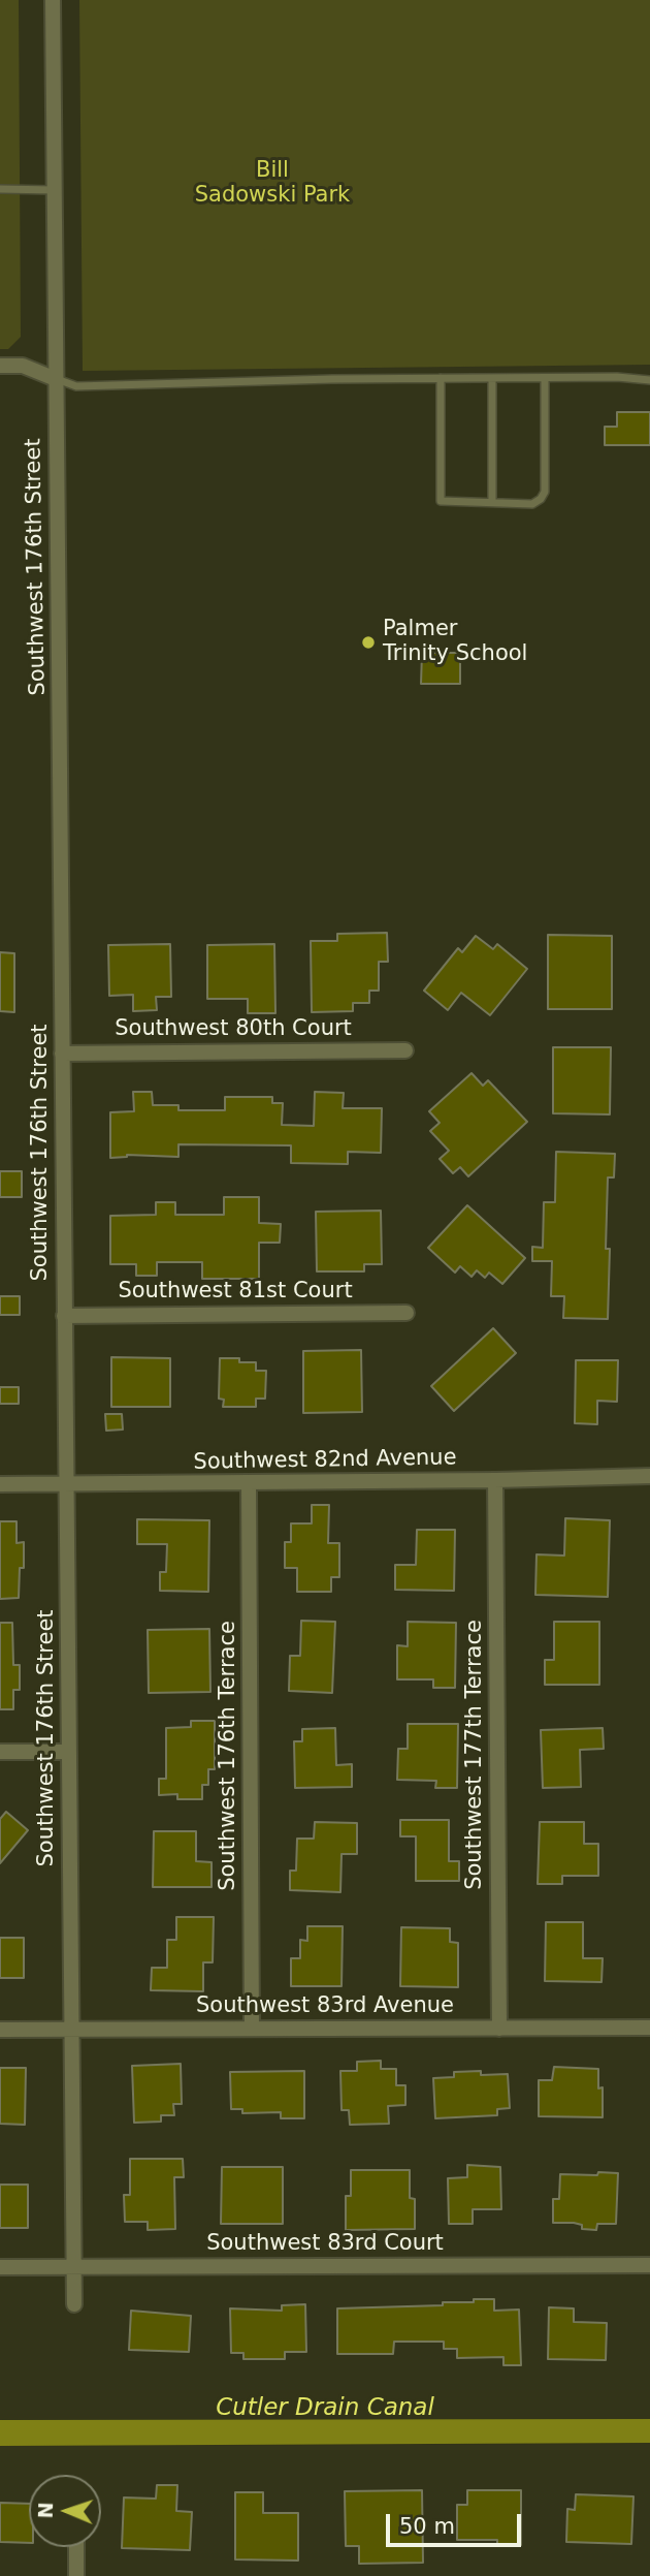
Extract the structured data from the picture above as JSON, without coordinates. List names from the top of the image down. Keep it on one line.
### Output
{"streets":{"street":["Southwest 176th Street","Southwest 80th Court","Southwest 81st Court","Southwest 82nd Avenue","Southwest 177th Terrace","Southwest 176th Terrace","Southwest 83rd Avenue","Southwest 83rd Court"]},"crossings":[["Southwest 176th Street","Southwest 80th Court"],["Southwest 176th Street","Southwest 81st Court"],["Southwest 176th Street","Southwest 82nd Avenue"],["Southwest 176th Street","Southwest 83rd Avenue"],["Southwest 176th Street","Southwest 83rd Court"],["Southwest 82nd Avenue","Southwest 177th Terrace"],["Southwest 82nd Avenue","Southwest 176th Terrace"],["Southwest 177th Terrace","Southwest 83rd Avenue"],["Southwest 176th Terrace","Southwest 83rd Avenue"]],"water":["Cutler Drain Canal"],"parks":["Bill Sadowski Park"],"places":["Palmer Trinity School"],"scale_bar":"50 m","north":"left"}
